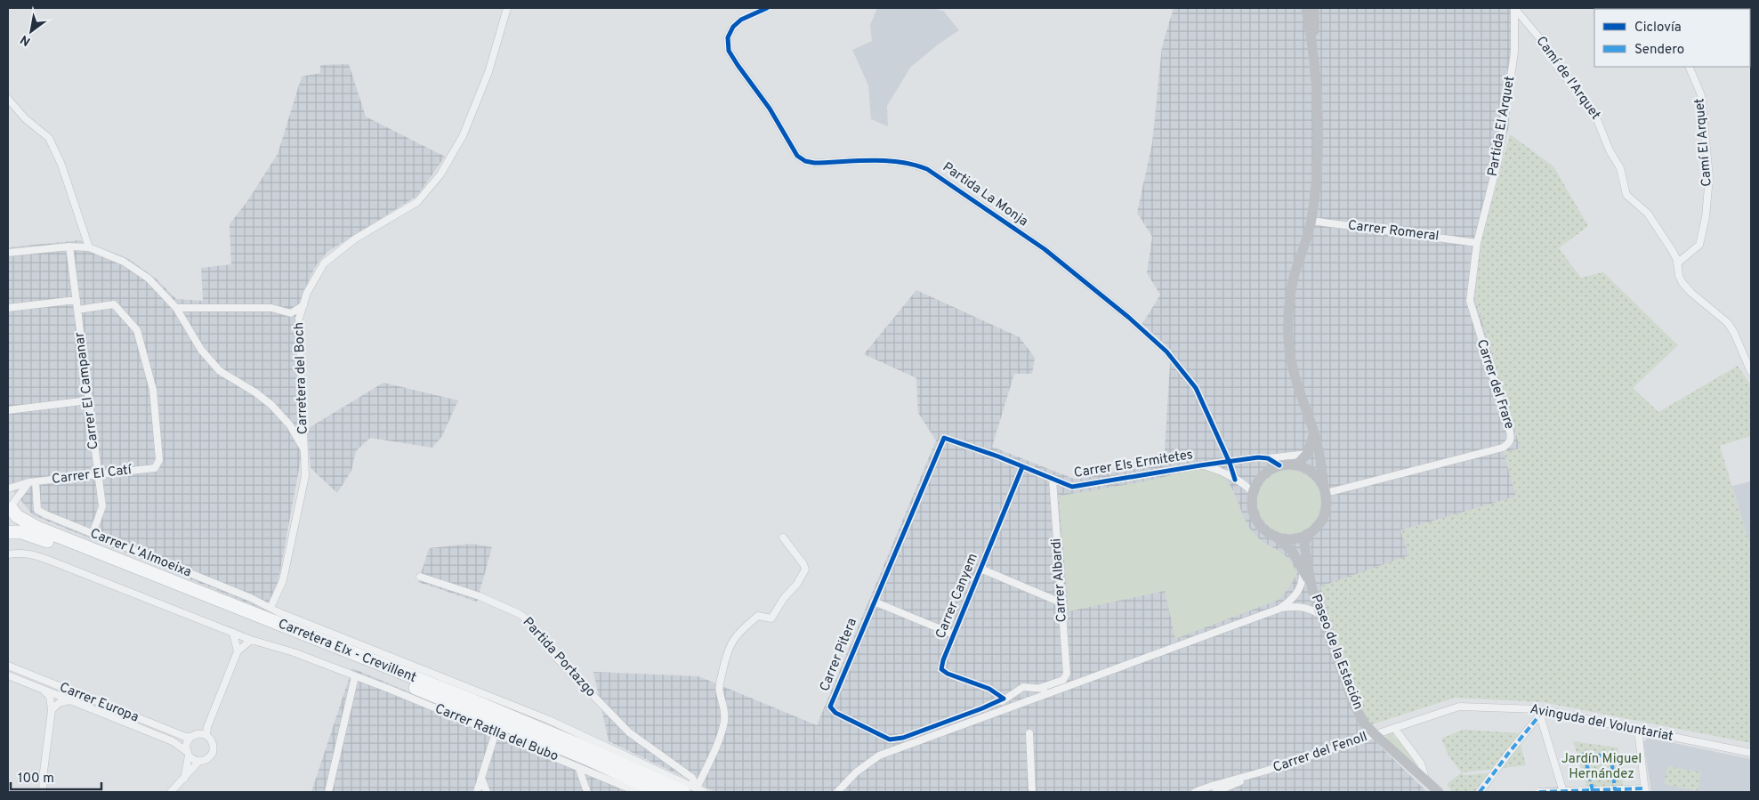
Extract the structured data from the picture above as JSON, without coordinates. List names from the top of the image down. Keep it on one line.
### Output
{"streets":{"highway":["Carretera Elx - Crevillent"],"street":["Camí de l'Arquet","Partida El Arquet","Camí El Arquet","Partida La Monja","Carrer Romeral","Carretera del Boch","Carrer del Frare","Carrer El Campanar","Carrer Els Ermitetes","Carrer El Catí","Carrer L'Almoeixa","Carrer Albardi","Carrer Canyem","Paseo de la Estación","Carrer Pitera","Partida Portazgo","Carrer Europa","Avinguda del Voluntariat","Carrer Ratlla del Bubo","Carrer del Fenoll"]},"crossings":[["Camí de l'Arquet","Partida El Arquet"],["Camí de l'Arquet","Camí El Arquet"],["Partida El Arquet","Carrer Romeral"],["Partida El Arquet","Carrer del Frare"],["Partida La Monja","Carrer Els Ermitetes"],["Carrer Romeral","Carrer del Frare"],["Carretera del Boch","Carrer L'Almoeixa"],["Carrer del Frare","Carrer Els Ermitetes"],["Carrer del Frare","Paseo de la Estación"],["Carrer El Campanar","Carrer El Catí"],["Carrer El Campanar","Carrer L'Almoeixa"],["Carrer Els Ermitetes","Carrer Albardi"],["Carrer Els Ermitetes","Carrer Canyem"],["Carrer Els Ermitetes","Paseo de la Estación"],["Carrer Els Ermitetes","Carrer Pitera"],["Carrer El Catí","Carrer L'Almoeixa"],["Carrer L'Almoeixa","Partida Portazgo"],["Carrer Canyem","Carrer Pitera"],["Paseo de la Estación","Avinguda del Voluntariat"],["Paseo de la Estación","Carrer del Fenoll"],["Avinguda del Voluntariat","Carrer del Fenoll"]],"parks":["Jardín Miguel Hernández"],"legend":["Ciclovía","Sendero"],"scale_bar":"100 m","north":"bottom left"}
